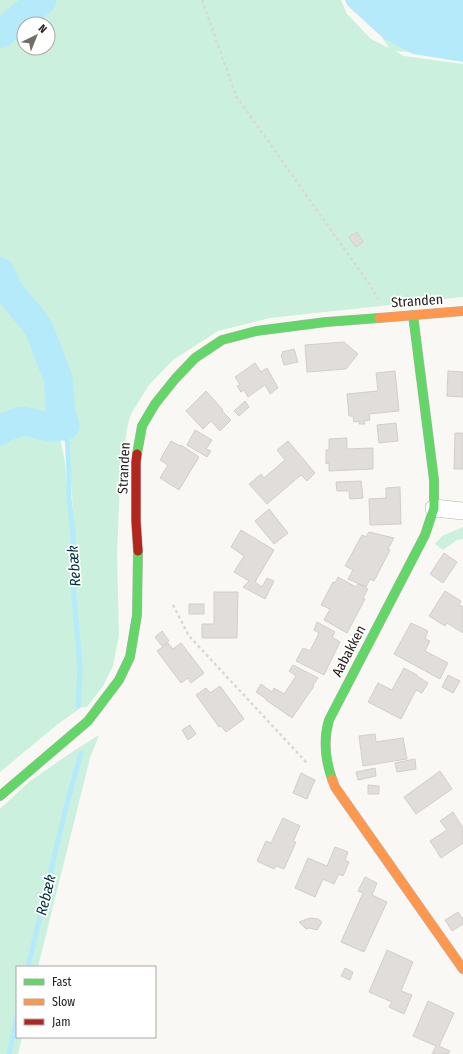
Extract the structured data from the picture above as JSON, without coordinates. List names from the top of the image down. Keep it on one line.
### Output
{"streets":{"street":["Stranden","Aabakken"]},"crossings":[["Stranden","Aabakken"]],"water":["Rebæk"],"legend":["Fast","Slow","Jam"],"north":"top right"}
